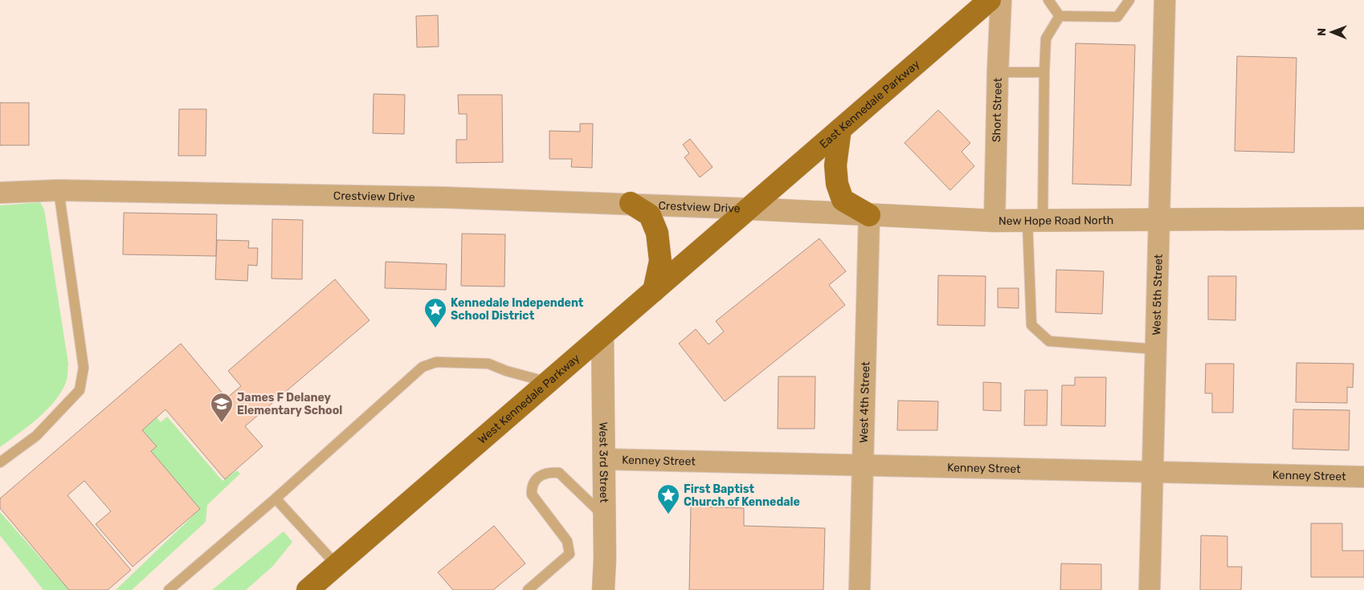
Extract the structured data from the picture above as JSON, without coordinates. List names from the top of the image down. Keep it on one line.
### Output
{"streets":{"main road":["East Kennedale Parkway","West Kennedale Parkway"],"street":["Short Street","Crestview Drive","New Hope Road North","West 5th Street","West 4th Street","Kenney Street","West 3rd Street"]},"crossings":[["East Kennedale Parkway","Crestview Drive"],["East Kennedale Parkway","New Hope Road North"],["East Kennedale Parkway","West Kennedale Parkway"],["Short Street","New Hope Road North"],["Crestview Drive","New Hope Road North"],["Crestview Drive","West Kennedale Parkway"],["New Hope Road North","West 5th Street"],["New Hope Road North","West Kennedale Parkway"],["New Hope Road North","West 4th Street"],["West 5th Street","Kenney Street"],["West Kennedale Parkway","West 3rd Street"],["West 4th Street","Kenney Street"],["Kenney Street","West 3rd Street"]],"places":{"place":["Kennedale Independent School District","First Baptist Church of Kennedale"],"school or university":["James F Delaney Elementary School"]},"north":"left"}
